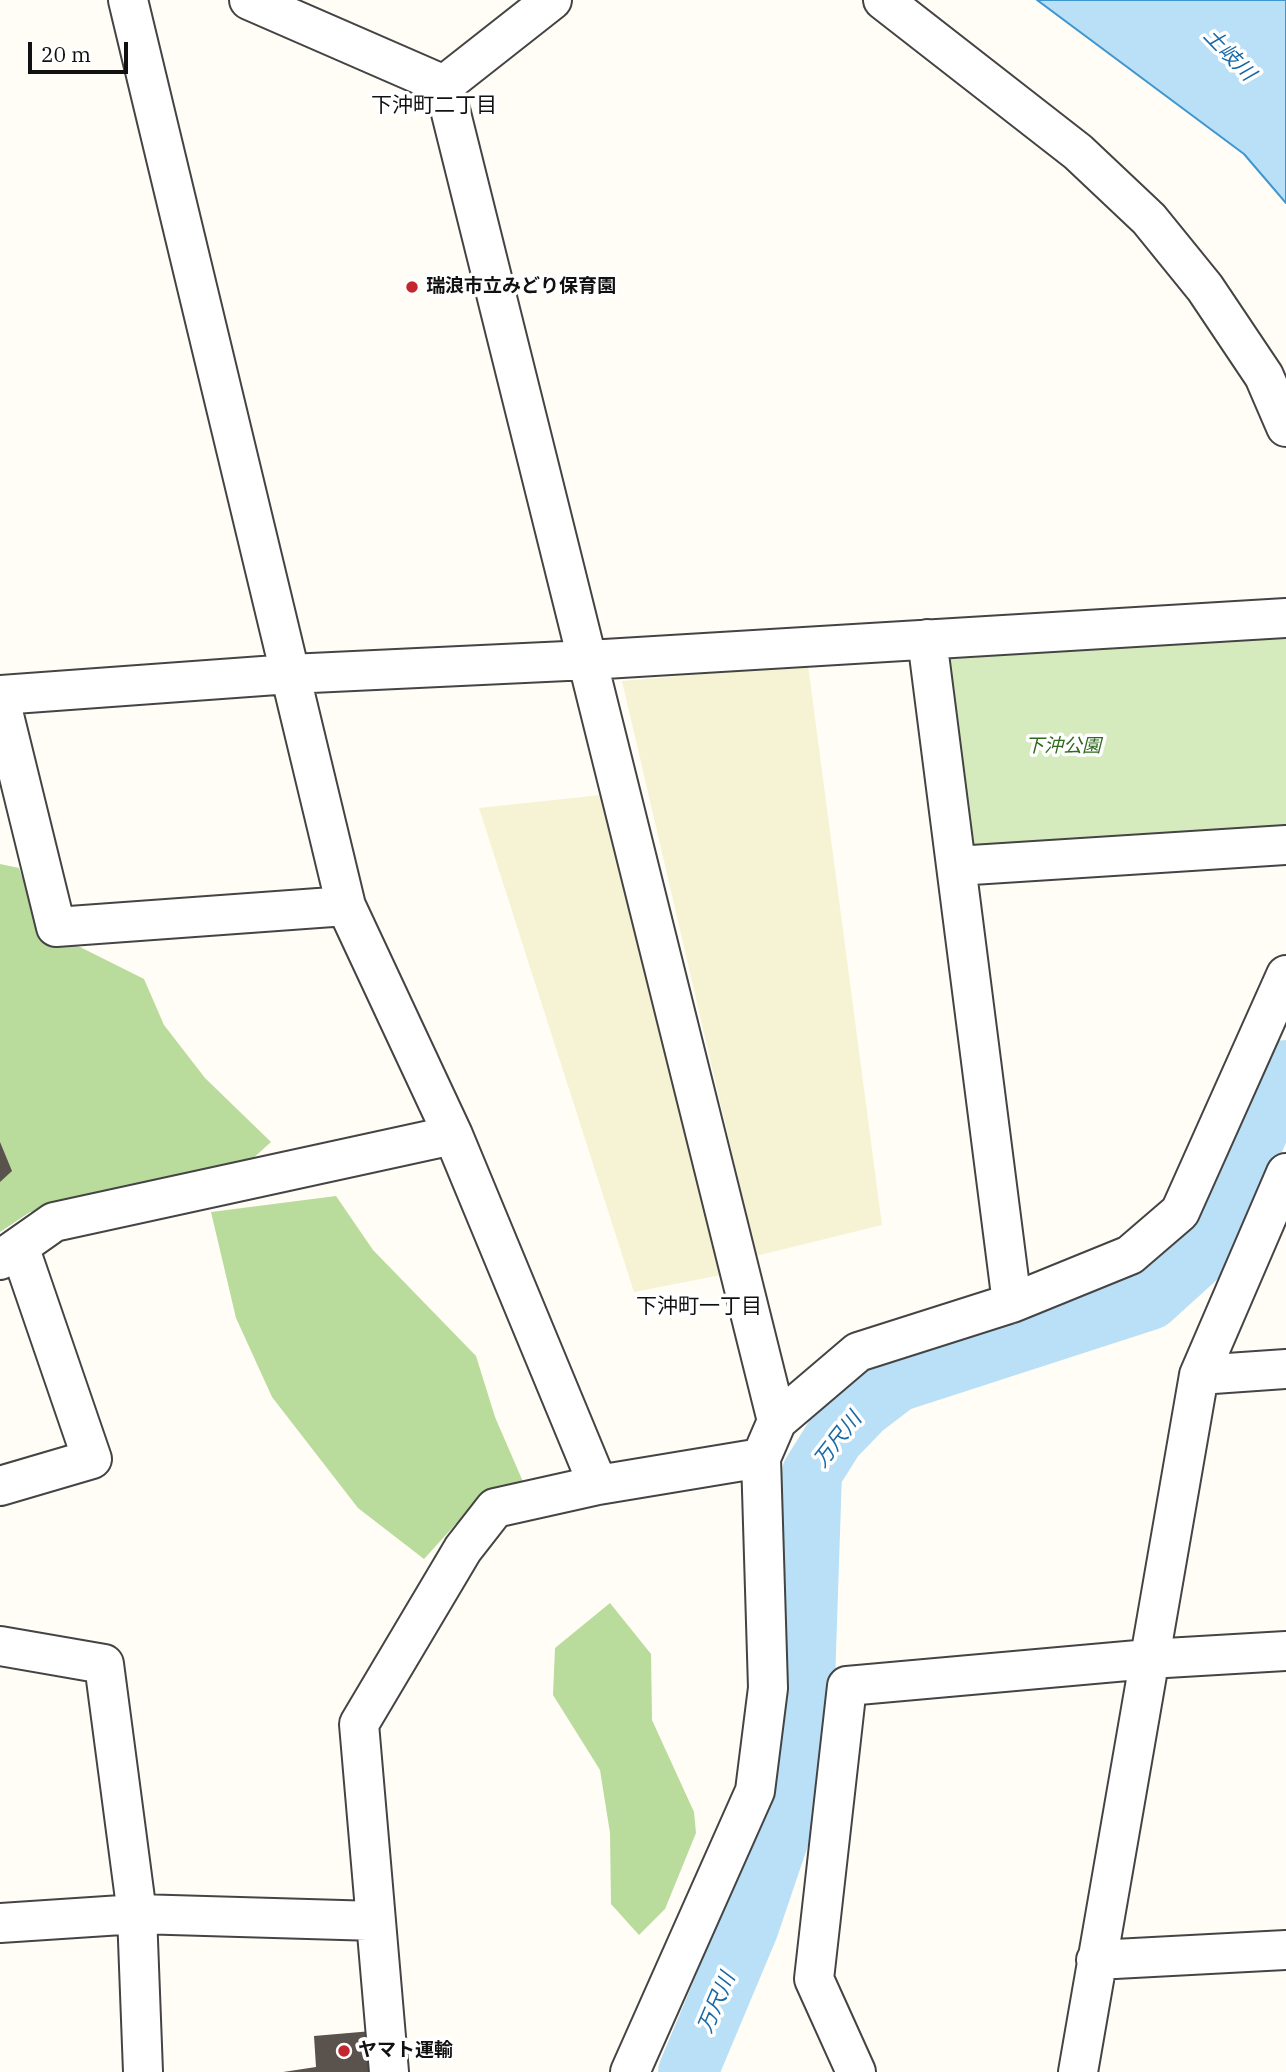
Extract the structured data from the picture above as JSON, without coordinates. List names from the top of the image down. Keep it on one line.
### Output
{"districts":["下沖町二丁目","下沖町一丁目"],"water":["土岐川","万尺川"],"parks":["下沖公園"],"places":["瑞浪市立みどり保育園","ヤマト運輸"],"scale_bar":"20 m"}
